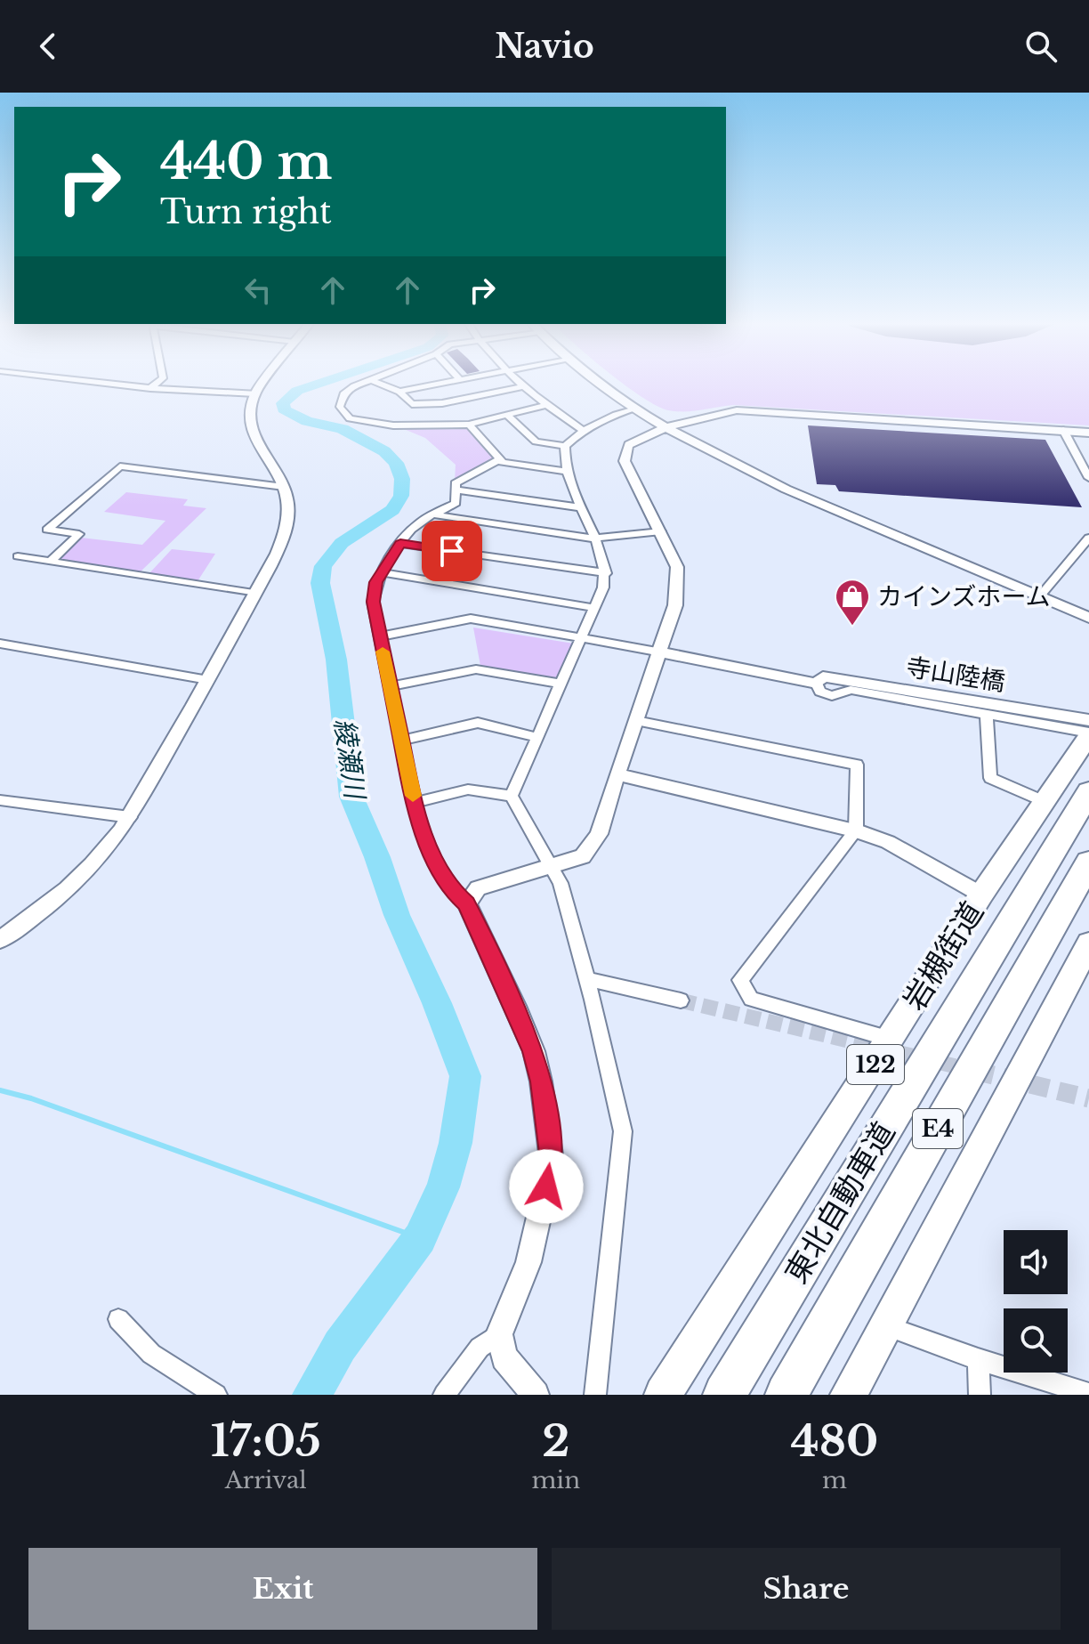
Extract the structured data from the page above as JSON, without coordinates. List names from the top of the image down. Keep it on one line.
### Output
{"streets":{"highway":["岩槻街道","122","E4","東北自動車道"],"street":["寺山陸橋"]},"water":["綾瀬川"],"places":{"shop":["カインズホーム"]},"page":{"header":"Navio","turn":["440 m","Turn right"],"eta":["17:05","Arrival","2","min","480","m"],"buttons":["Exit","Share"]}}
